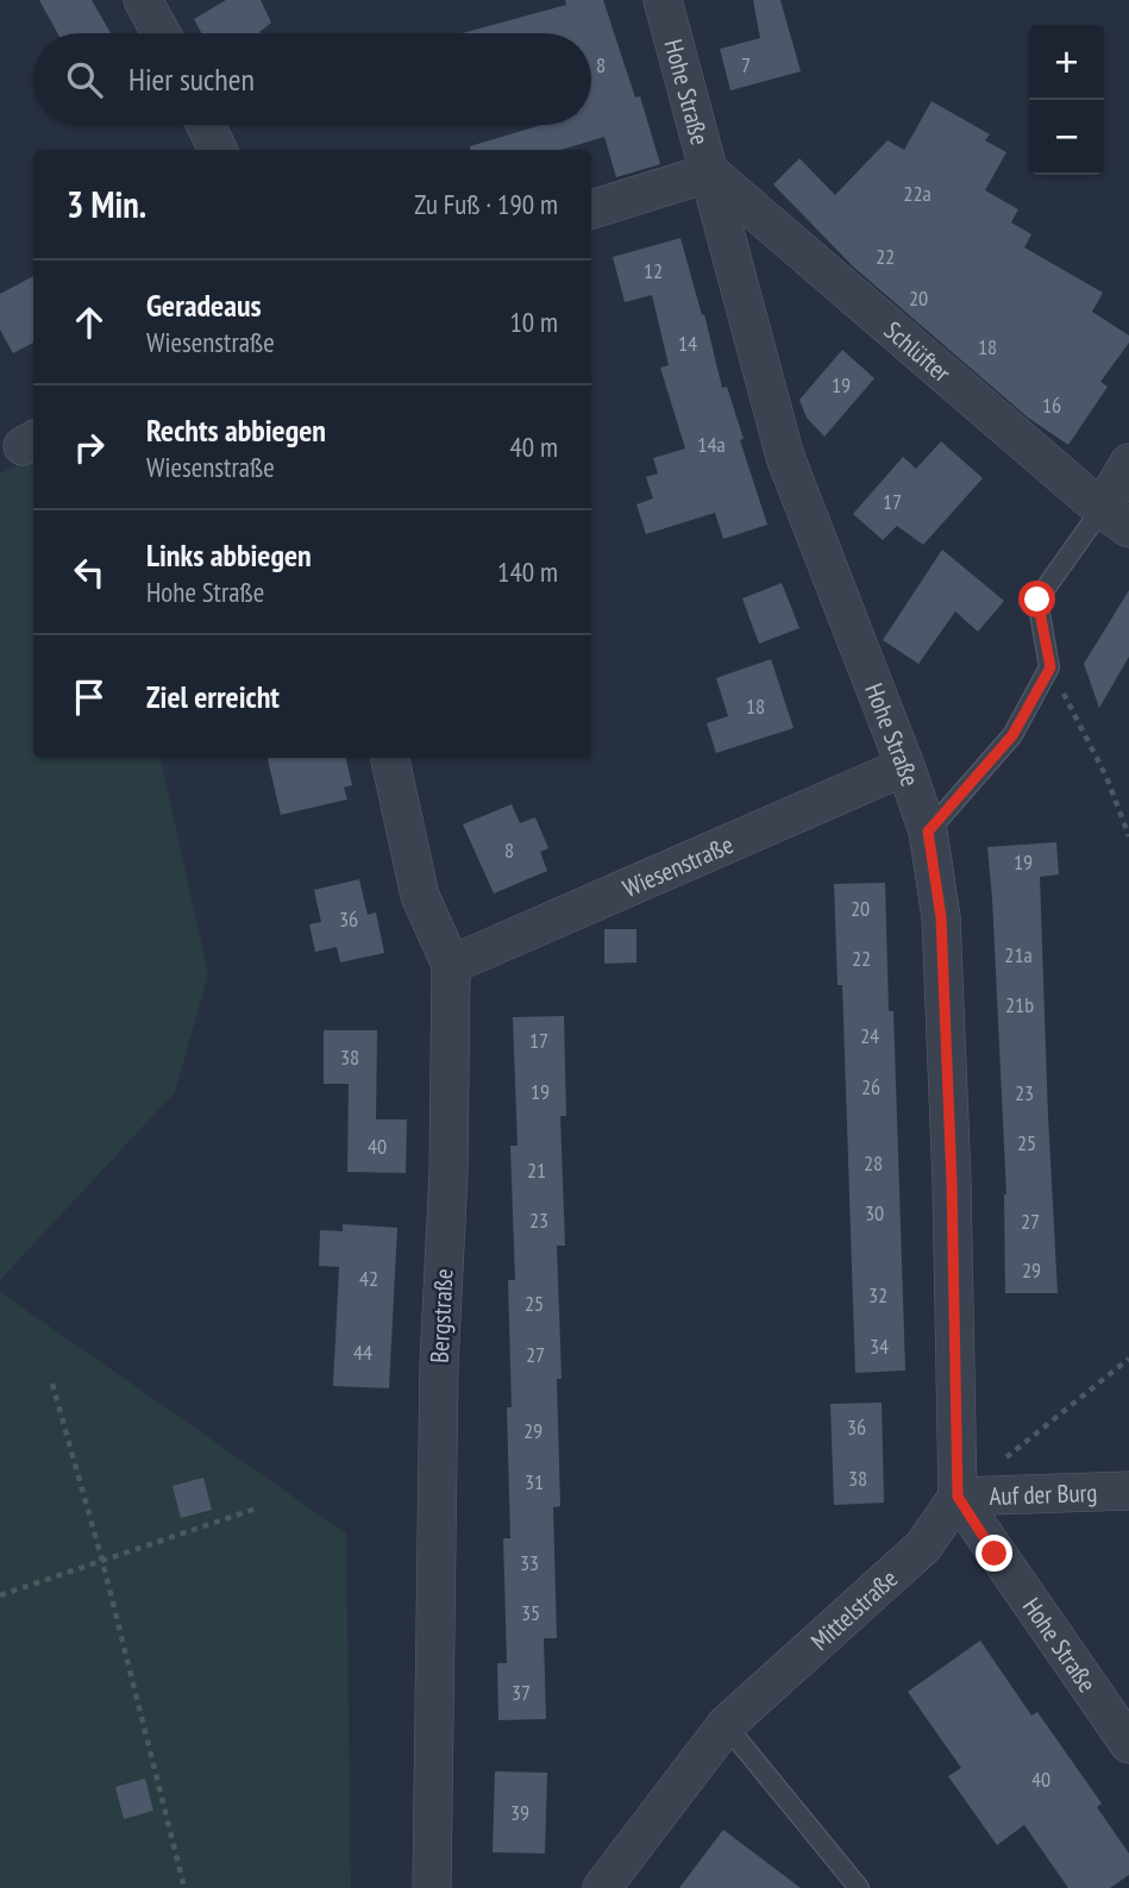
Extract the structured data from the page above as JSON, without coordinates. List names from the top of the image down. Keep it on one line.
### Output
{"streets":{"street":["Hohe Straße","Schlüfter","Wiesenstraße","Bergstraße","Auf der Burg","Mittelstraße"]},"crossings":[["Hohe Straße","Schlüfter"],["Hohe Straße","Wiesenstraße"],["Hohe Straße","Auf der Burg"],["Hohe Straße","Mittelstraße"],["Wiesenstraße","Bergstraße"],["Auf der Burg","Mittelstraße"]],"house_numbers":["8","7","22a","22","12","20","14","18","19","16","14a","17","18","8","19","20","36","21a","22","21b","24","17","38","26","19","23","25","40","28","21","30","23","27","29","42","32","25","34","44","27","36","29","38","31","33","35","37","40","39"],"page":{"map_buttons":["+","−"],"search":"Hier suchen","heading":["3 Min.","Zu Fuß · 190 m"],"list":[["Geradeaus","Wiesenstraße","10 m"],["Rechts abbiegen","Wiesenstraße","40 m"],["Links abbiegen","Hohe Straße","140 m"],"Ziel erreicht"]}}
